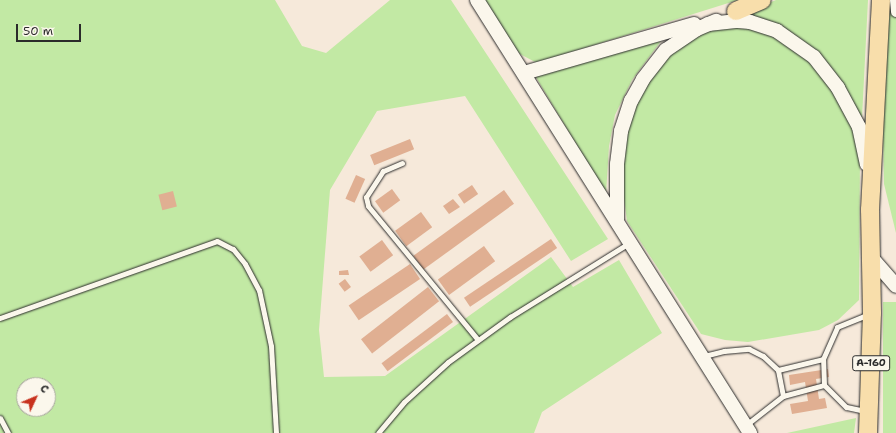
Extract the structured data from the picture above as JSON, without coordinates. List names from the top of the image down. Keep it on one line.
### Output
{"streets":{"highway":["А-160"]},"scale_bar":"50 m","north":"top right"}
